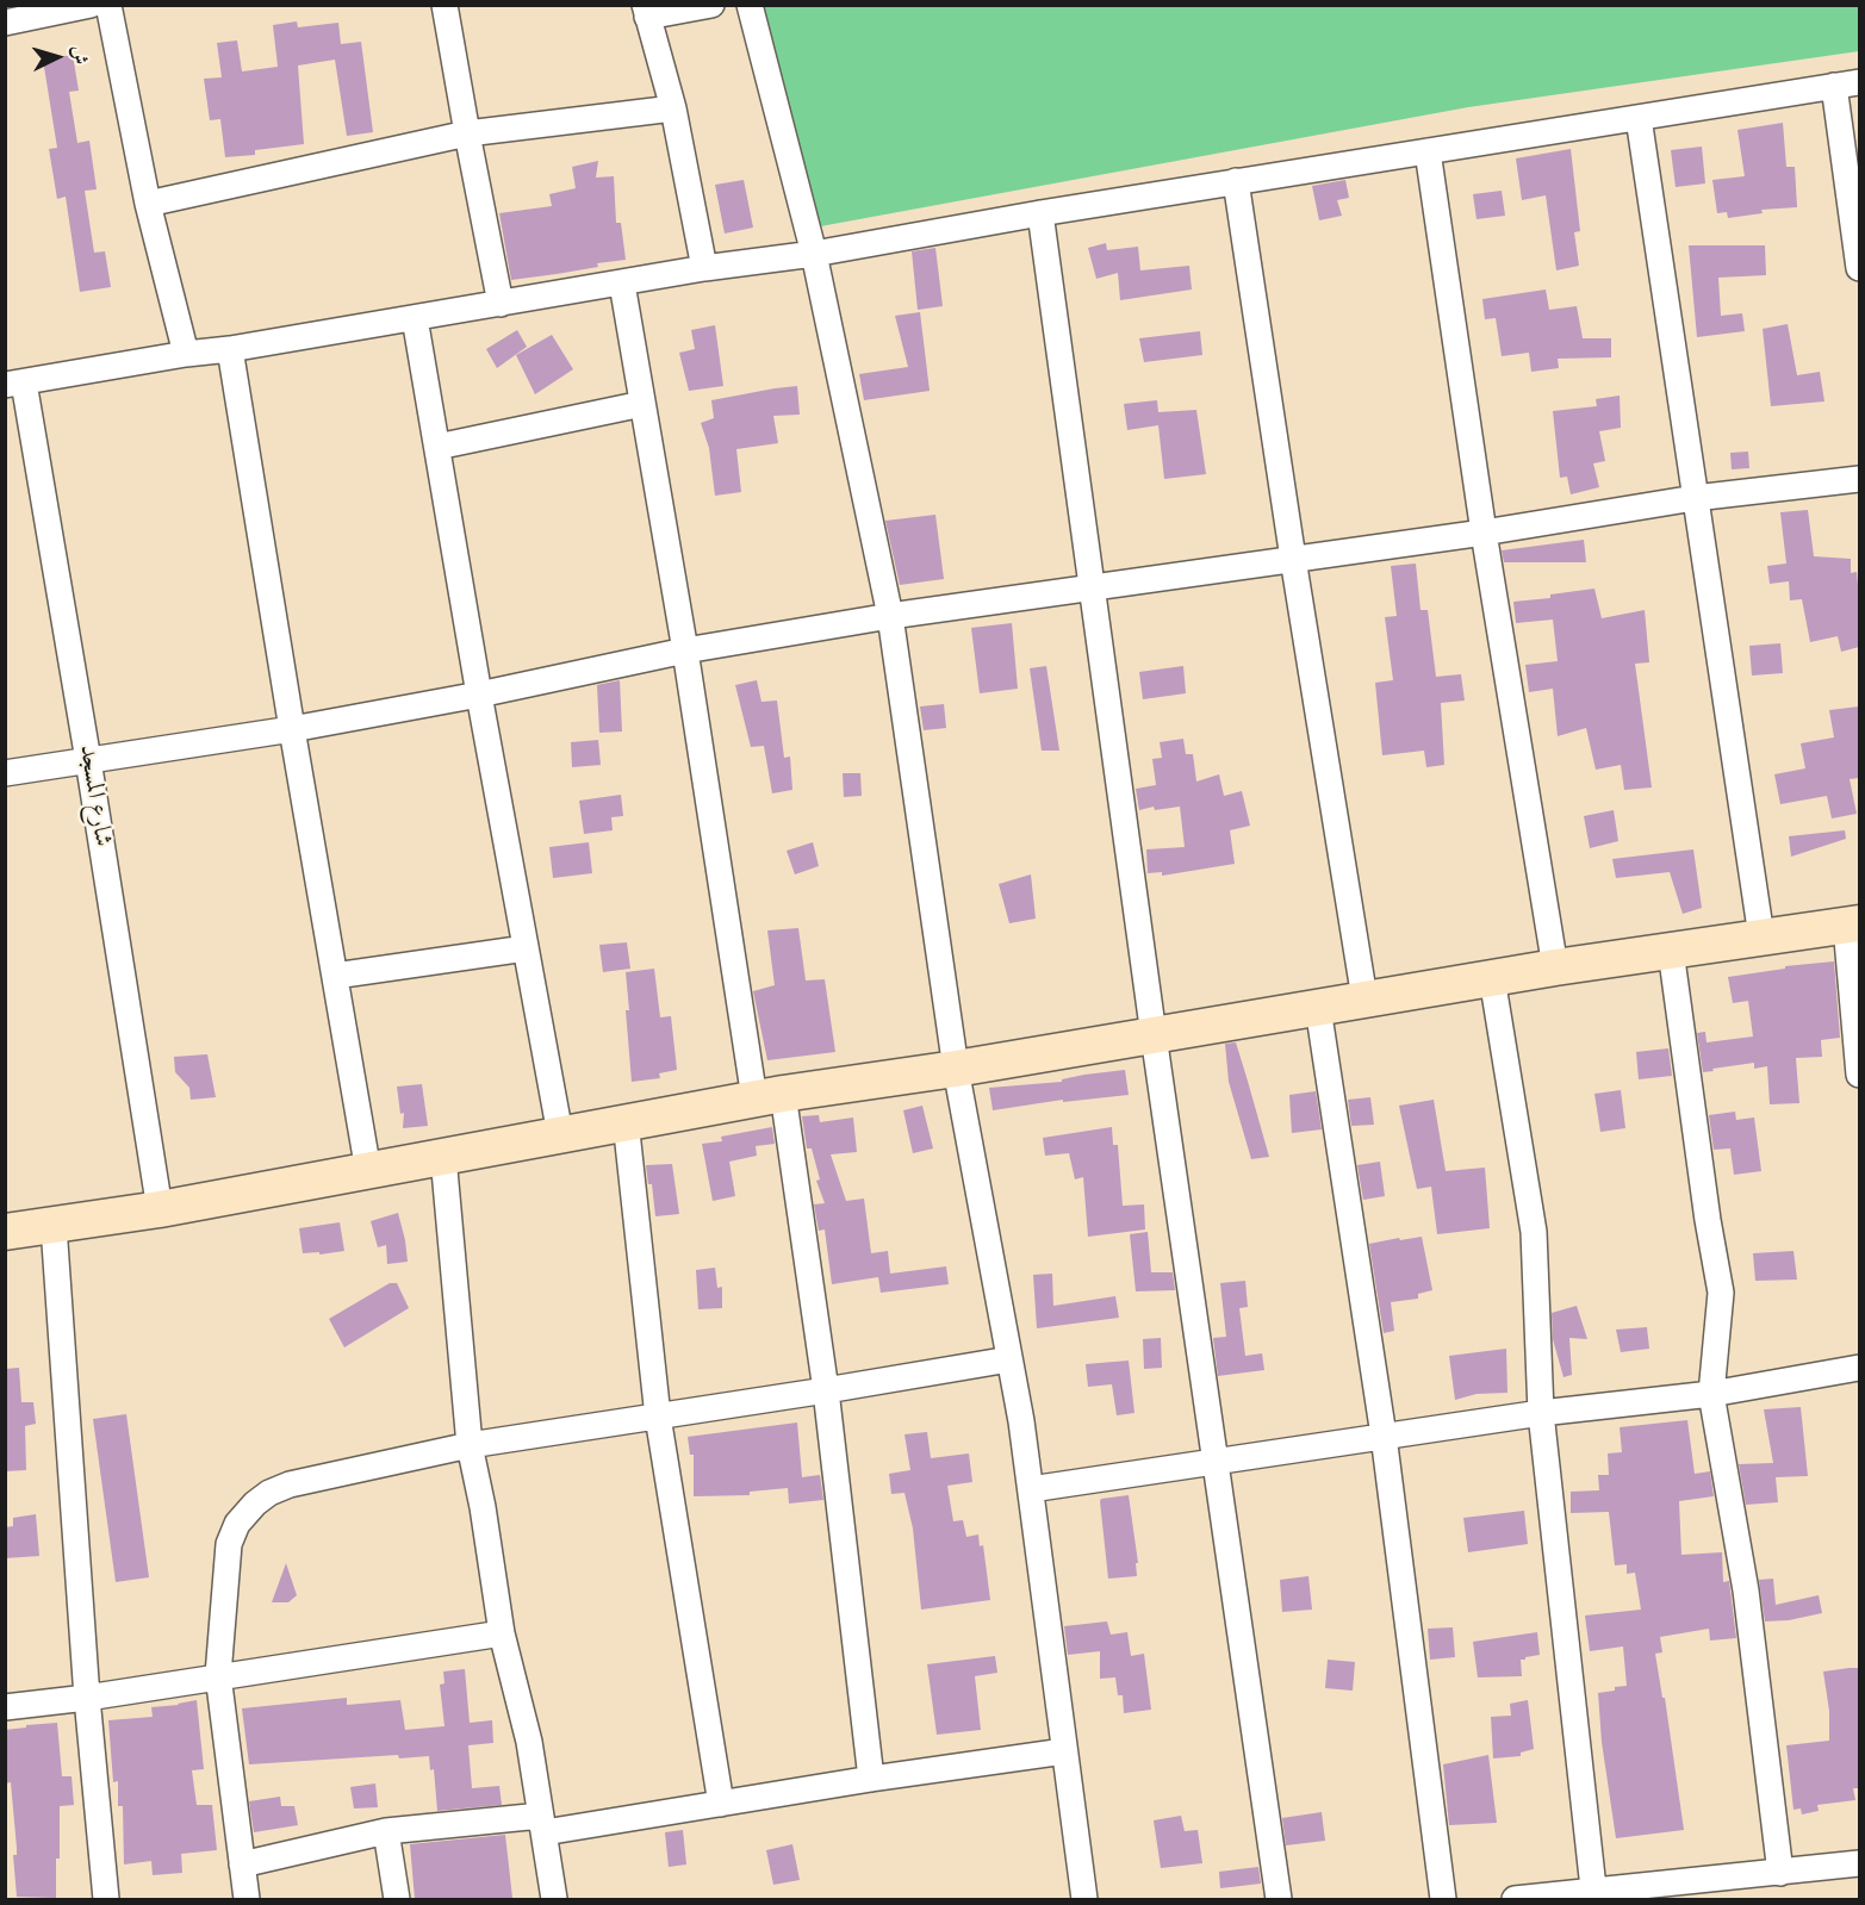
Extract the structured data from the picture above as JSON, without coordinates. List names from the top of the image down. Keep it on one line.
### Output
{"streets":{"street":["شارع المسجد"]},"north":"right"}
